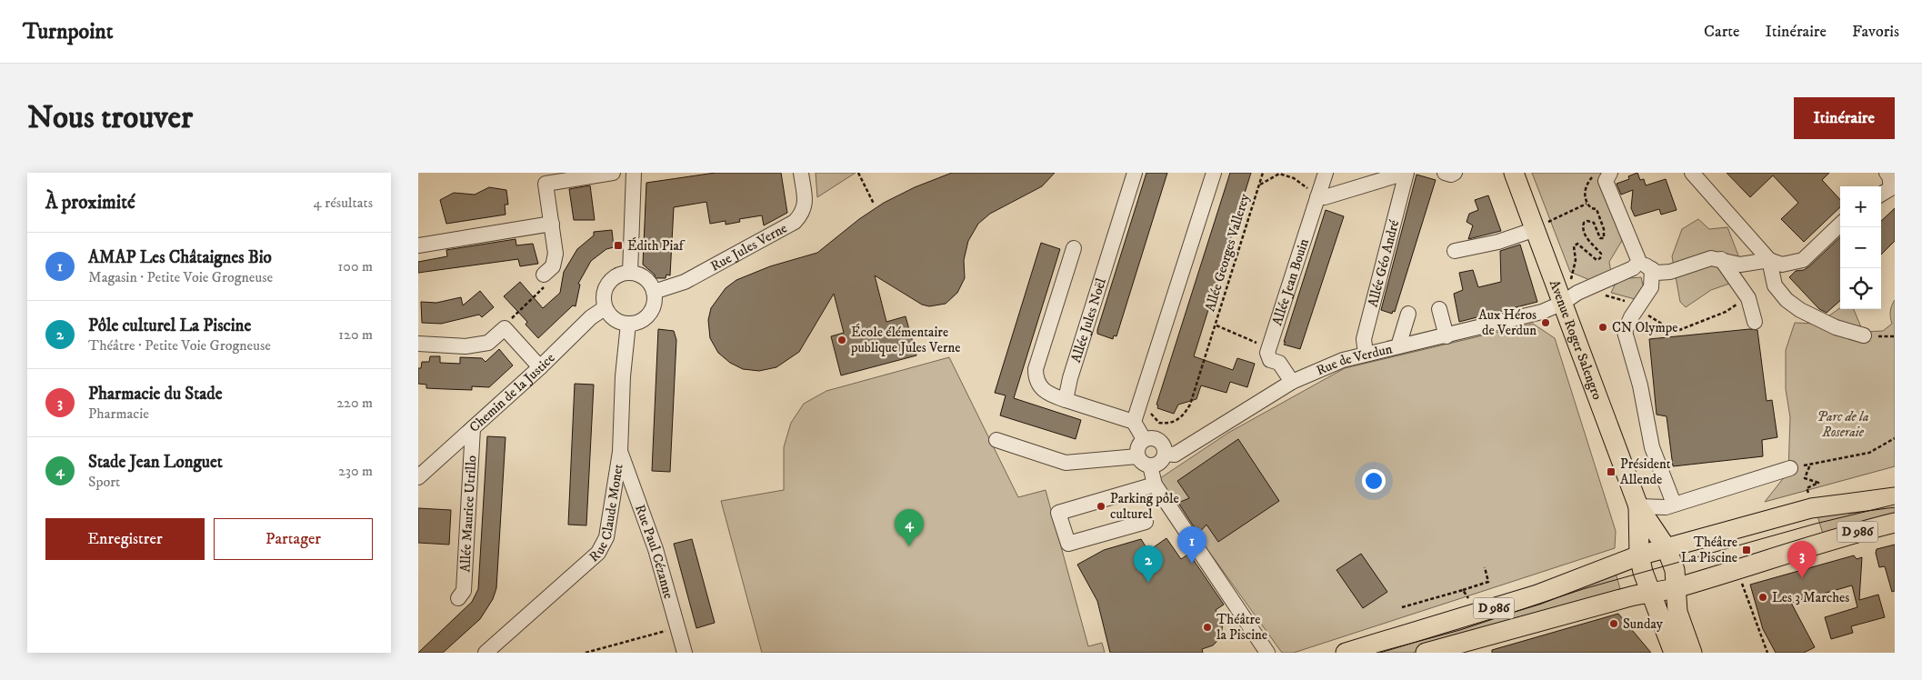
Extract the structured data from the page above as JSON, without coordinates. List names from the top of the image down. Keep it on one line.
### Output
{"streets":{"main road":["Avenue Roger Salengro","D 986"],"street":["Rue Jules Verne","Allée Géo André","Allée Jean Bouin","Allée Jules Noël","Rue de Verdun","Chemin de la Justice","Rue Claude Monet","Allée Maurice Utrillo","Rue Paul Cézanne"],"path":["Allée Georges Vallerey"]},"crossings":[["Rue Jules Verne","Chemin de la Justice"],["Rue Jules Verne","Rue Claude Monet"],["Allée Georges Vallerey","Allée Jean Bouin"],["Allée Géo André","Allée Jean Bouin"],["Allée Géo André","Rue de Verdun"],["Avenue Roger Salengro","Rue de Verdun"],["Avenue Roger Salengro","D 986"],["Chemin de la Justice","Rue Claude Monet"],["Chemin de la Justice","Allée Maurice Utrillo"],["Rue Claude Monet","Rue Paul Cézanne"]],"parks":["Parc de la Roseraie"],"places":{"transit":["Édith Piaf","Président Allende","Théâtre La Piscine"],"other":["Aux Héros de Verdun","CN Olympe","École élémentaire publique Jules Verne","Parking pôle culturel","Les 3 Marches","Sunday","Théâtre la Piscine"]},"page":{"header":"Turnpoint","nav":["Carte","Itinéraire","Favoris"],"buttons":["Itinéraire",["Enregistrer","Partager"]],"title":"Nous trouver","heading":["À proximité","4 résultats"],"map_buttons":["+","−"],"list":[{"mark":"1","name":"AMAP Les Châtaignes Bio","note":"Magasin · Petite Voie Grogneuse","value":"100 m"},{"mark":"2","name":"Pôle culturel La Piscine","note":"Théâtre · Petite Voie Grogneuse","value":"120 m"},{"mark":"3","name":"Pharmacie du Stade","note":"Pharmacie","value":"220 m"},{"mark":"4","name":"Stade Jean Longuet","note":"Sport","value":"230 m"}],"pins":["4","1","3","2"]}}
